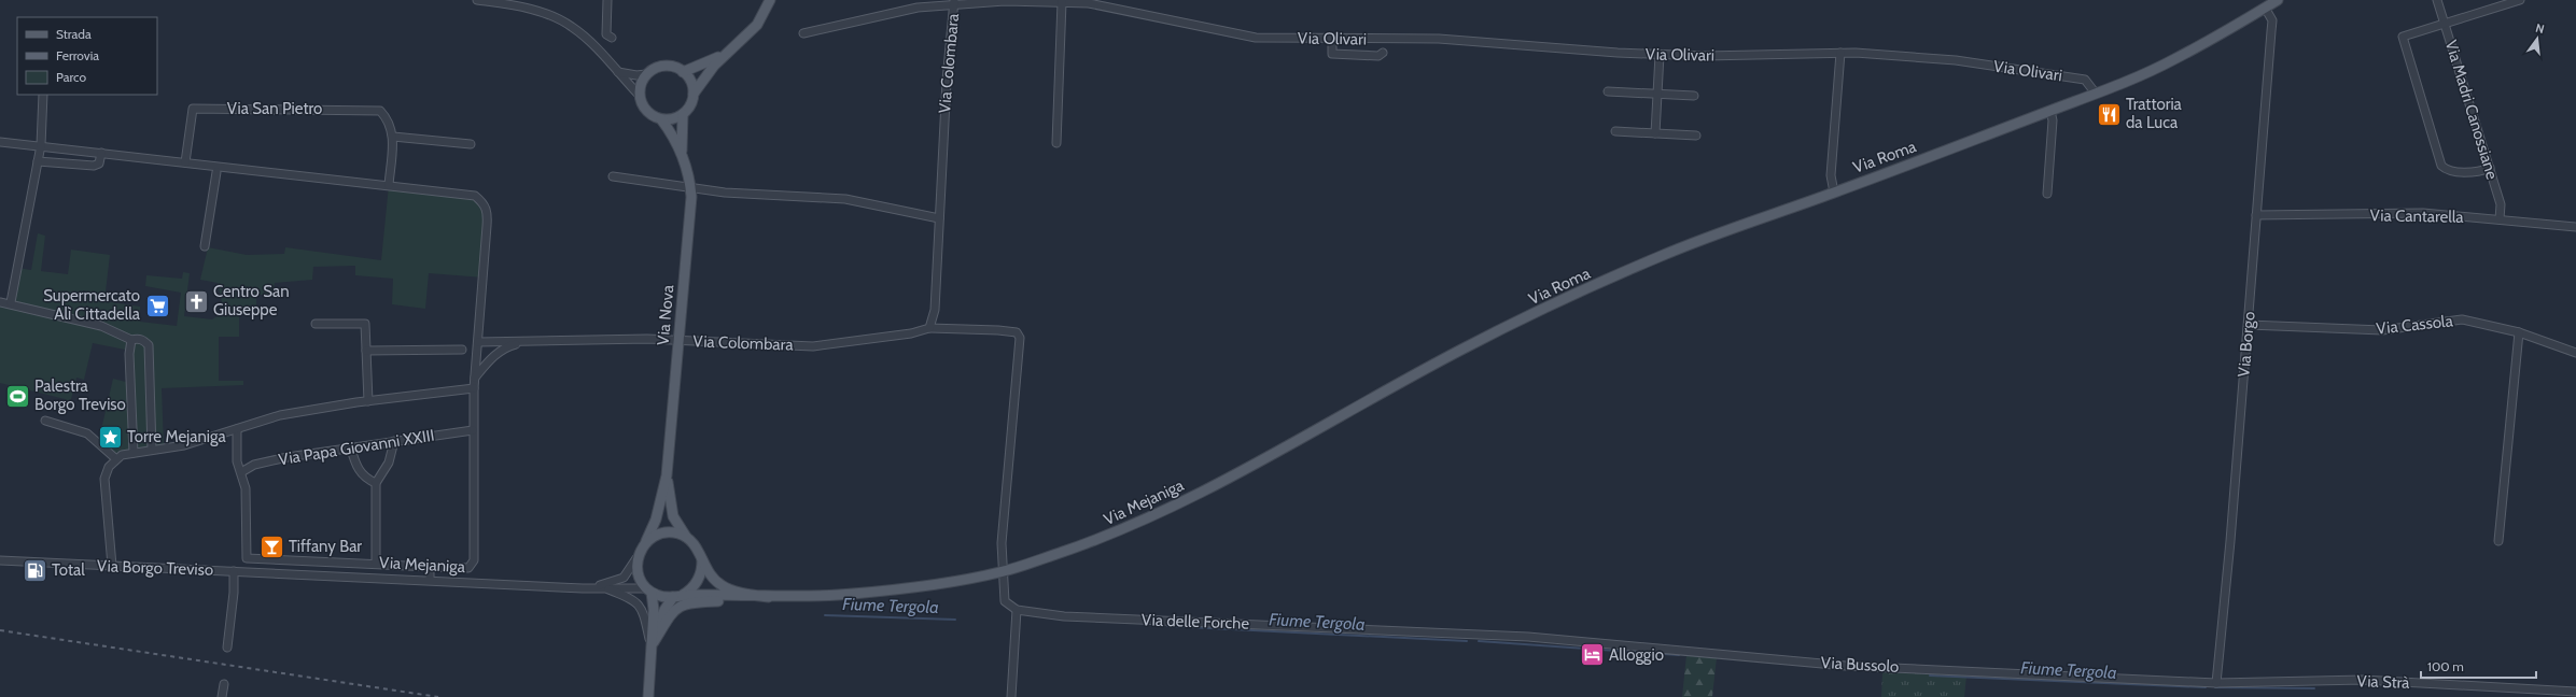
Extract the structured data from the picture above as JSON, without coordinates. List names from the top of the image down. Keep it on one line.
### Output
{"streets":{"main road":["Via Roma","Via Nova","Via Mejaniga"],"street":["Via Olivari","Via Colombara","Via San Pietro","Via Madri Canossiane","Via Cantarella","Via Cassola","Via Borgo","Via Papa Giovanni XXIII","Via Borgo Treviso","Via delle Forche","Via Bussolo","Via Strà"]},"crossings":[["Via Olivari","Via Colombara"],["Via Olivari","Via Roma"],["Via Colombara","Via Nova"],["Via Colombara","Via Mejaniga"],["Via Madri Canossiane","Via Cantarella"],["Via Roma","Via Borgo"],["Via Roma","Via Mejaniga"],["Via Cantarella","Via Borgo"],["Via Nova","Via Mejaniga"],["Via Cassola","Via Borgo"],["Via Borgo","Via Bussolo"],["Via Borgo","Via Strà"],["Via Mejaniga","Via Borgo Treviso"],["Via delle Forche","Via Bussolo"],["Via Bussolo","Via Strà"]],"water":["Fiume Tergola"],"places":{"restaurant":["Trattoria da Luca"],"church":["Centro San Giuseppe"],"supermarket":["Supermercato Alì Cittadella"],"sports":["Palestra Borgo Treviso"],"place":["Torre Mejaniga"],"bar":["Tiffany Bar"],"fuel station":["Total"],"hotel":["Alloggio"]},"legend":["Strada","Ferrovia","Parco"],"scale_bar":"100 m","north":"top"}
